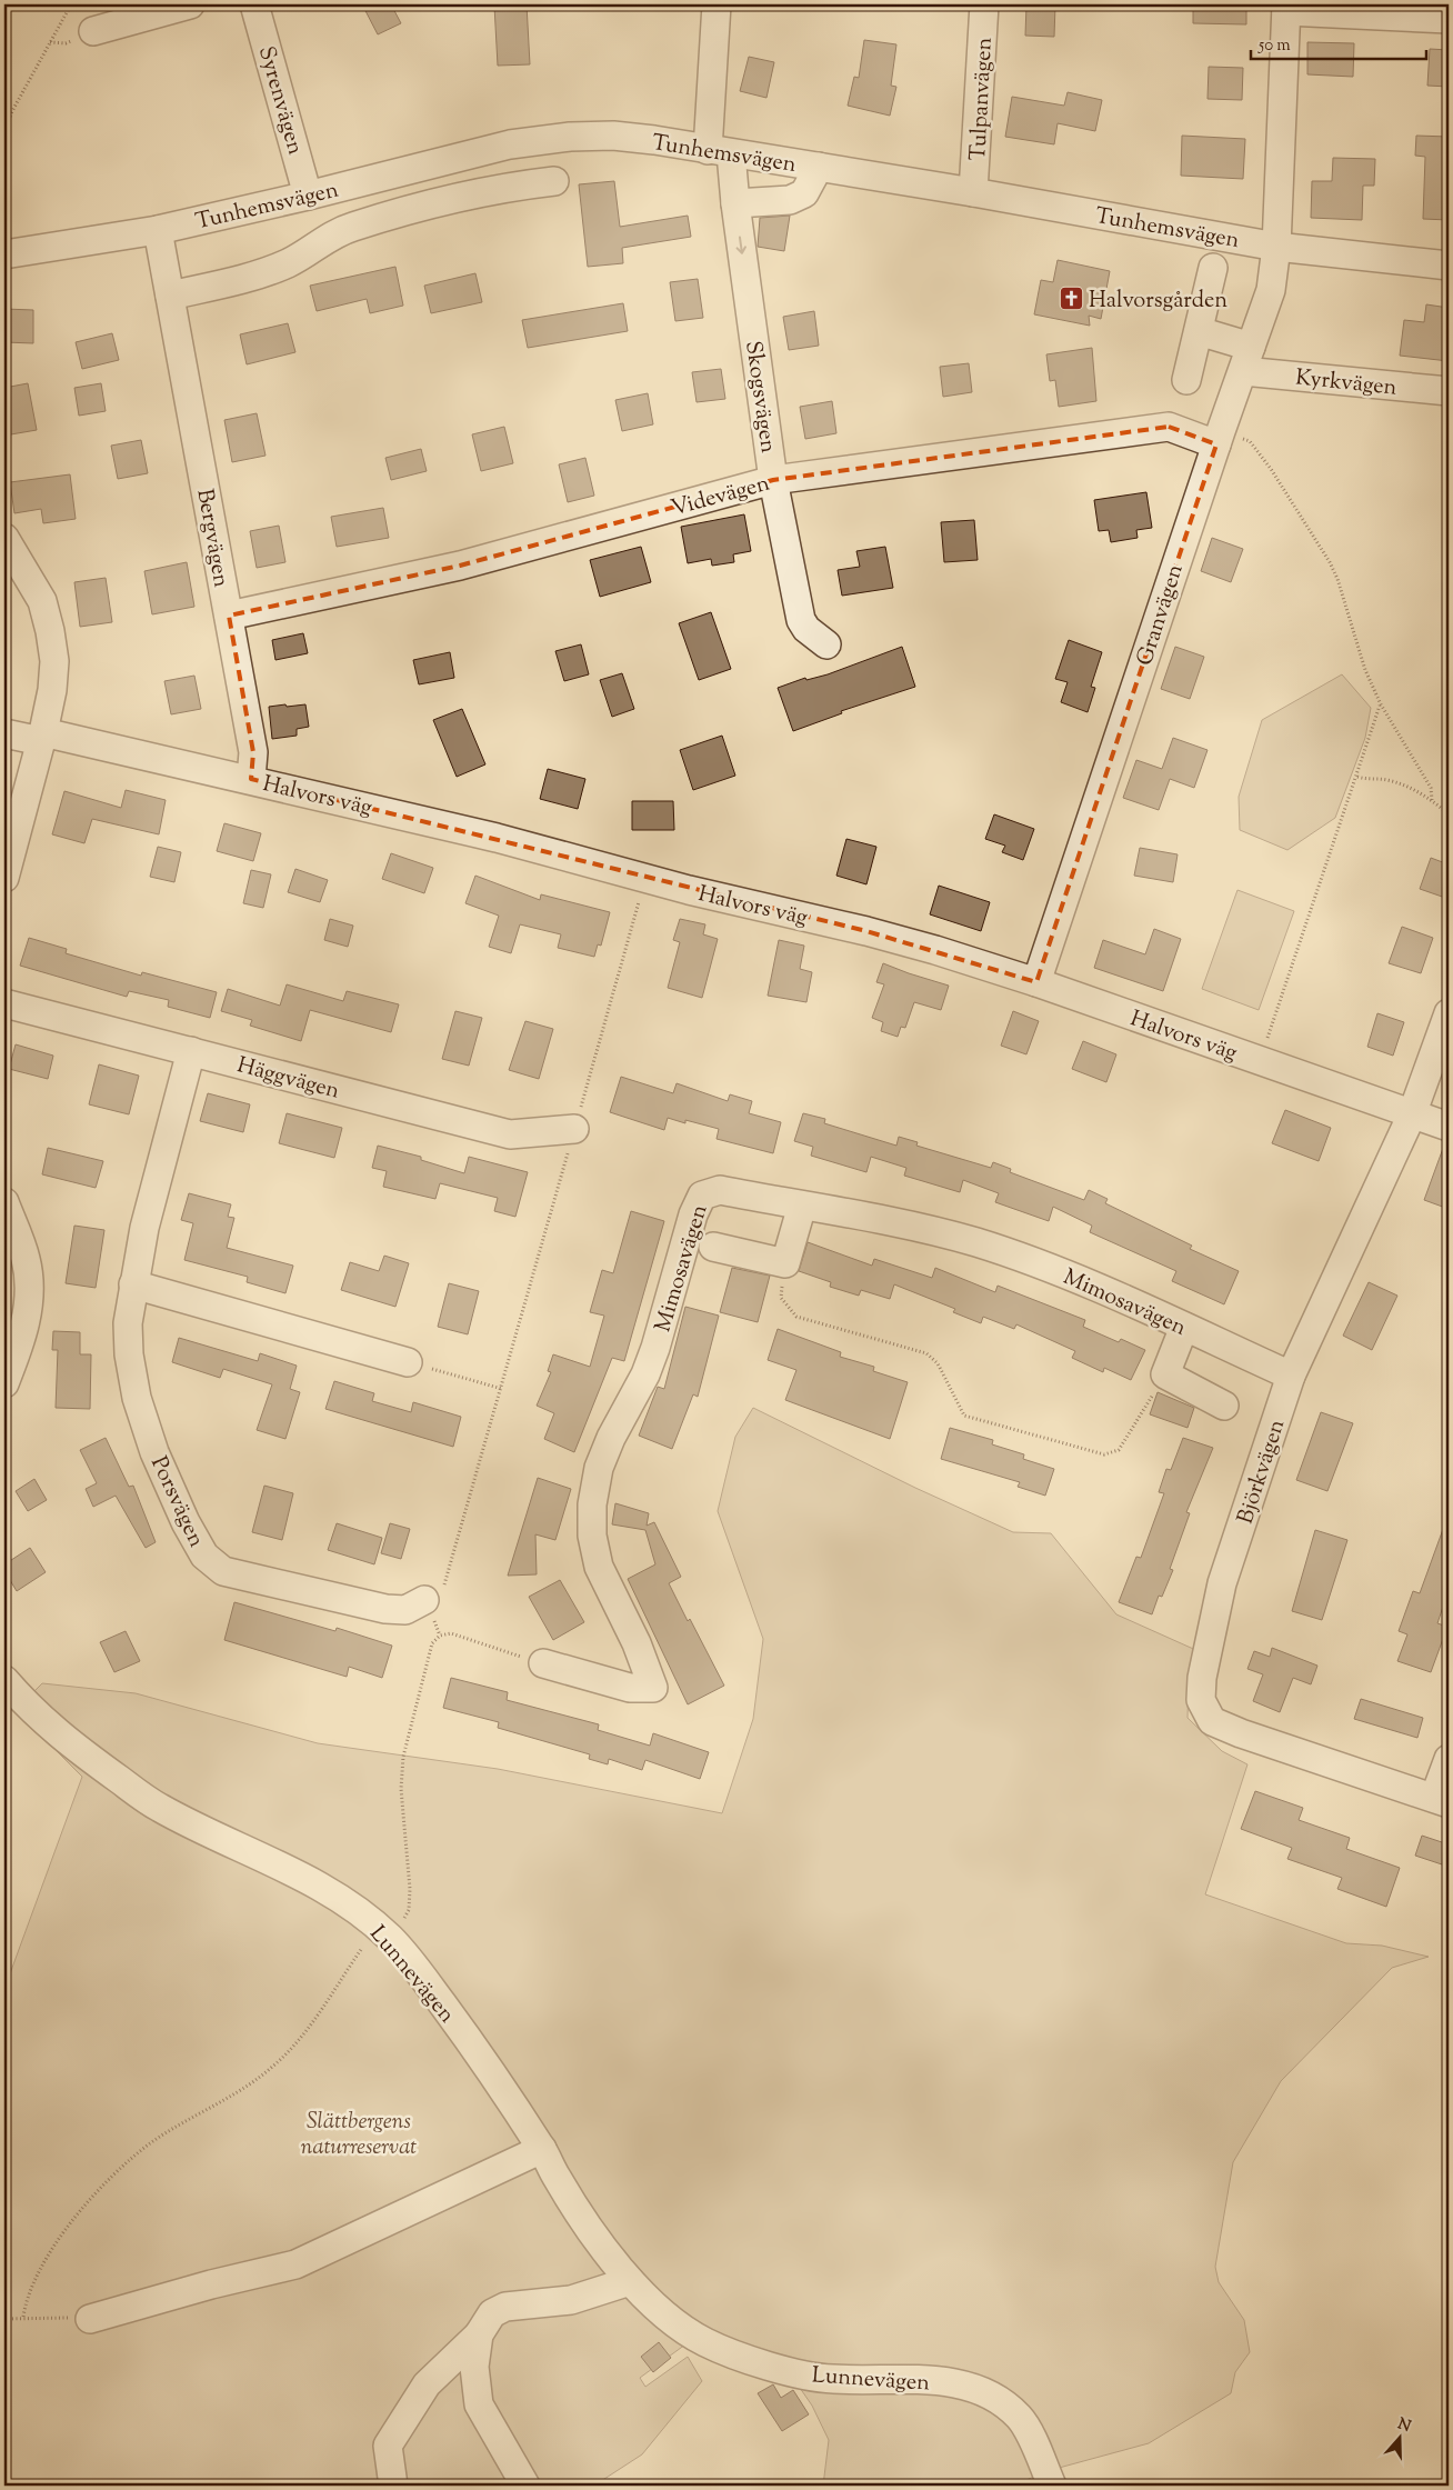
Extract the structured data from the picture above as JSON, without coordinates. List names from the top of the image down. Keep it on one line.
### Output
{"streets":{"street":["Tulpanvägen","Syrenvägen","Tunhemsvägen","Kyrkvägen","Skogsvägen","Videvägen","Bergvägen","Granvägen","Halvors väg","Häggvägen","Mimosavägen","Björkvägen","Porsvägen","Lunnevägen"]},"crossings":[["Tulpanvägen","Tunhemsvägen"],["Syrenvägen","Tunhemsvägen"],["Tunhemsvägen","Skogsvägen"],["Tunhemsvägen","Bergvägen"],["Tunhemsvägen","Granvägen"],["Kyrkvägen","Granvägen"],["Skogsvägen","Videvägen"],["Videvägen","Bergvägen"],["Videvägen","Granvägen"],["Bergvägen","Halvors väg"],["Granvägen","Halvors väg"],["Halvors väg","Björkvägen"],["Häggvägen","Porsvägen"],["Mimosavägen","Björkvägen"]],"one_way":["Skogsvägen"],"parks":["Slättbergens naturreservat"],"places":{"church":["Halvorsgården"]},"scale_bar":"50 m","north":"top"}
